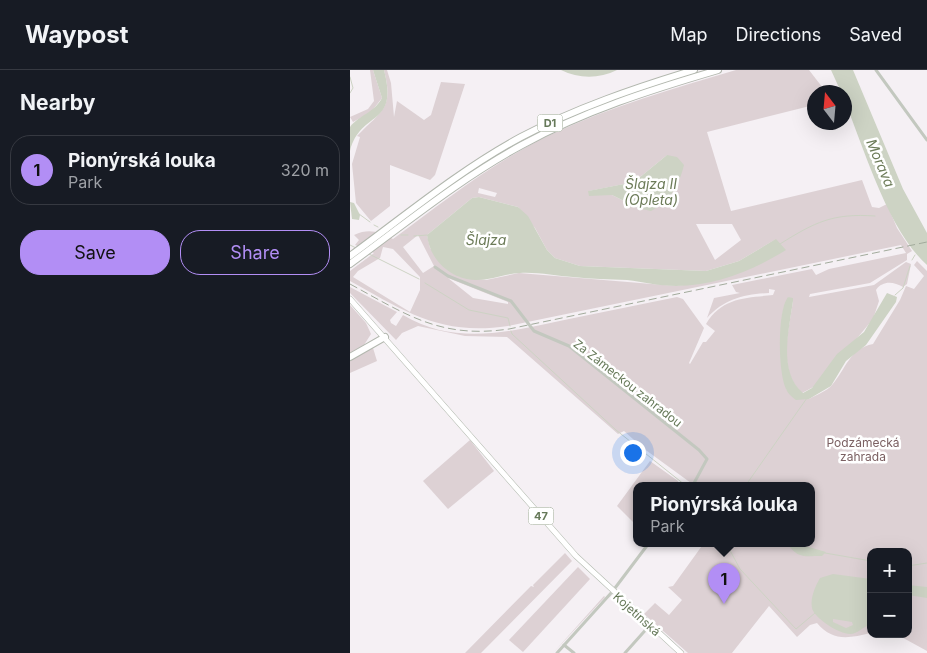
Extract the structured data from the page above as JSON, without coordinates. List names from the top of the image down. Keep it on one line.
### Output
{"streets":{"highway":["D1"],"main road":["47","Kojetínská"],"street":["Za Zámeckou zahradou"]},"crossings":[["47","Kojetínská"]],"water":["Morava","Šlajza II (Opleta)","Šlajza"],"parks":["Podzámecká zahrada"],"north":"top","page":{"header":"Waypost","nav":["Map","Directions","Saved"],"heading":"Nearby","list":[{"mark":"1","name":"Pionýrská louka","note":"Park","value":"320 m"}],"buttons":["Save","Share"],"popup":["Pionýrská louka","Park"],"map_buttons":["+","−"],"pins":"1"}}
